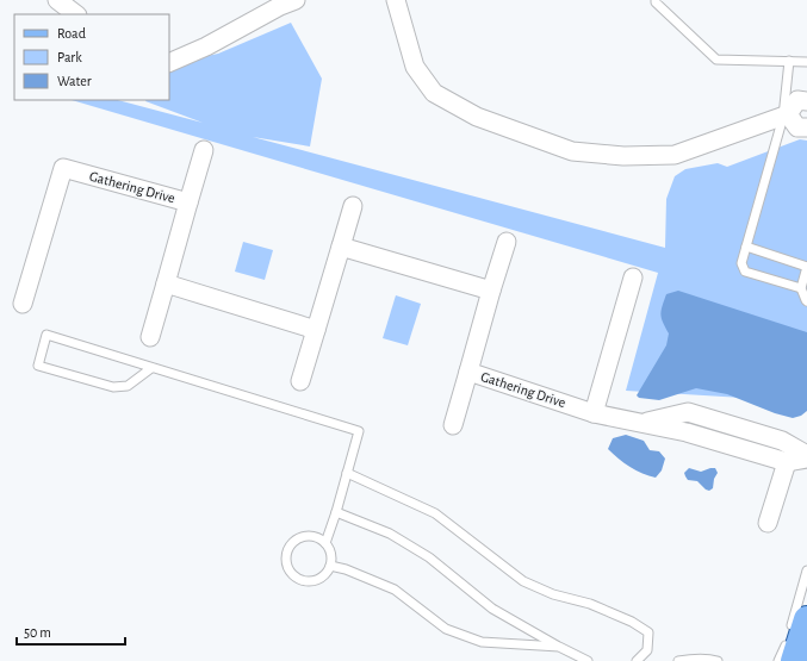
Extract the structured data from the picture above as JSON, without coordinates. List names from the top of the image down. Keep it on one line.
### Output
{"streets":{"street":["Gathering Drive"]},"legend":["Road","Park","Water"],"scale_bar":"50 m"}
